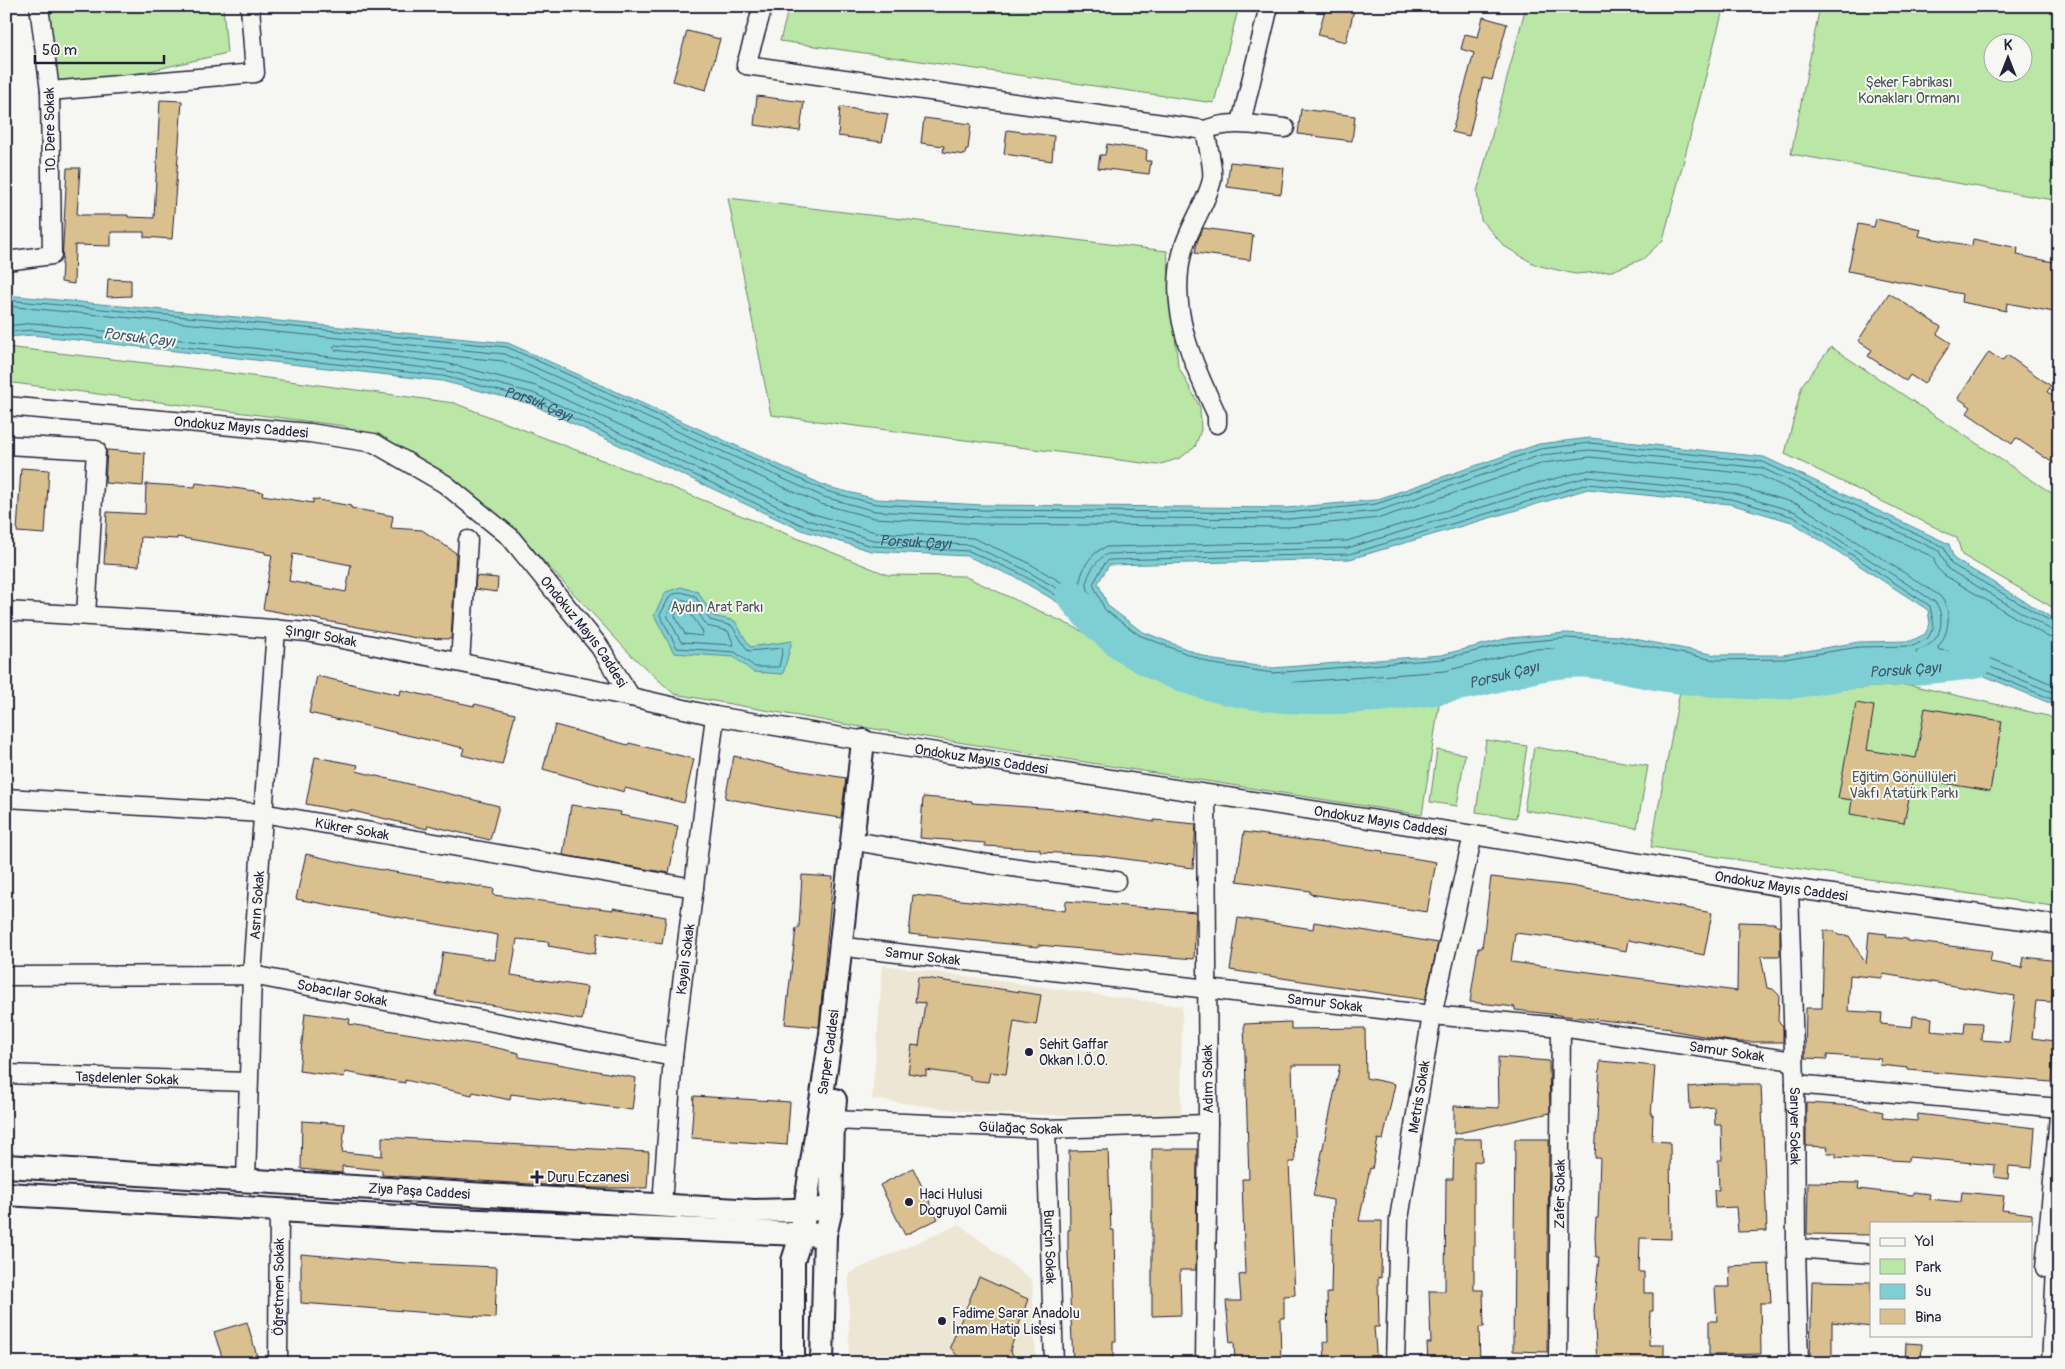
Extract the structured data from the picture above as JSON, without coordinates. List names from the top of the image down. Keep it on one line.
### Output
{"streets":{"main road":["Sarper Caddesi","Ziya Paşa Caddesi"],"street":["10. Dere Sokak","Ondokuz Mayıs Caddesi","Şıngır Sokak","Kükrer Sokak","Asrın Sokak","Samur Sokak","Kayalı Sokak","Sobacılar Sokak","Taşdelenler Sokak","Adım Sokak","Metris Sokak","Sarıyer Sokak","Gülağaç Sokak","Zafer Sokak","Burçin Sokak","Öğretmen Sokak"]},"crossings":[["Ondokuz Mayıs Caddesi","Şıngır Sokak"],["Ondokuz Mayıs Caddesi","Kayalı Sokak"],["Ondokuz Mayıs Caddesi","Sarper Caddesi"],["Ondokuz Mayıs Caddesi","Adım Sokak"],["Ondokuz Mayıs Caddesi","Metris Sokak"],["Ondokuz Mayıs Caddesi","Sarıyer Sokak"],["Şıngır Sokak","Asrın Sokak"],["Kükrer Sokak","Asrın Sokak"],["Kükrer Sokak","Kayalı Sokak"],["Asrın Sokak","Sobacılar Sokak"],["Asrın Sokak","Taşdelenler Sokak"],["Asrın Sokak","Ziya Paşa Caddesi"],["Samur Sokak","Sarper Caddesi"],["Samur Sokak","Adım Sokak"],["Samur Sokak","Metris Sokak"],["Samur Sokak","Sarıyer Sokak"],["Samur Sokak","Zafer Sokak"],["Kayalı Sokak","Sobacılar Sokak"],["Kayalı Sokak","Ziya Paşa Caddesi"],["Sarper Caddesi","Gülağaç Sokak"],["Sarper Caddesi","Ziya Paşa Caddesi"],["Adım Sokak","Gülağaç Sokak"],["Gülağaç Sokak","Burçin Sokak"],["Ziya Paşa Caddesi","Öğretmen Sokak"]],"water":["Porsuk Çayı"],"parks":["Şeker Fabrikası Konakları Ormanı","Aydın Arat Parkı","Eğitim Gönüllüleri Vakfı Atatürk Parkı"],"places":{"other":["Sehit Gaffar Okkan I.Ö.O.","Haci Hulusi Dogruyol Camii","Fadime Sarar Anadolu İmam Hatip Lisesi"],"health":["Duru Eczanesi"]},"legend":["Yol","Park","Su","Bina"],"scale_bar":"50 m","north":"top"}
